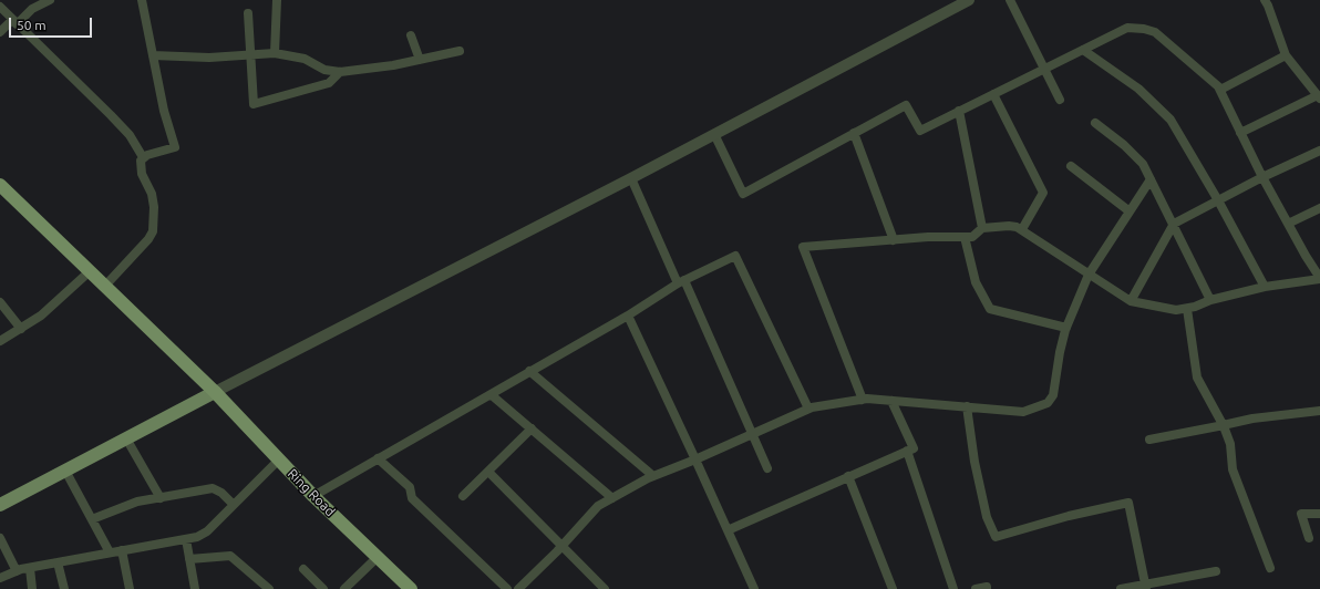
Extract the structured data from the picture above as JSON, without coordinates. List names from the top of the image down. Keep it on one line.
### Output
{"streets":{"highway":["Ring Road"]},"scale_bar":"50 m"}
